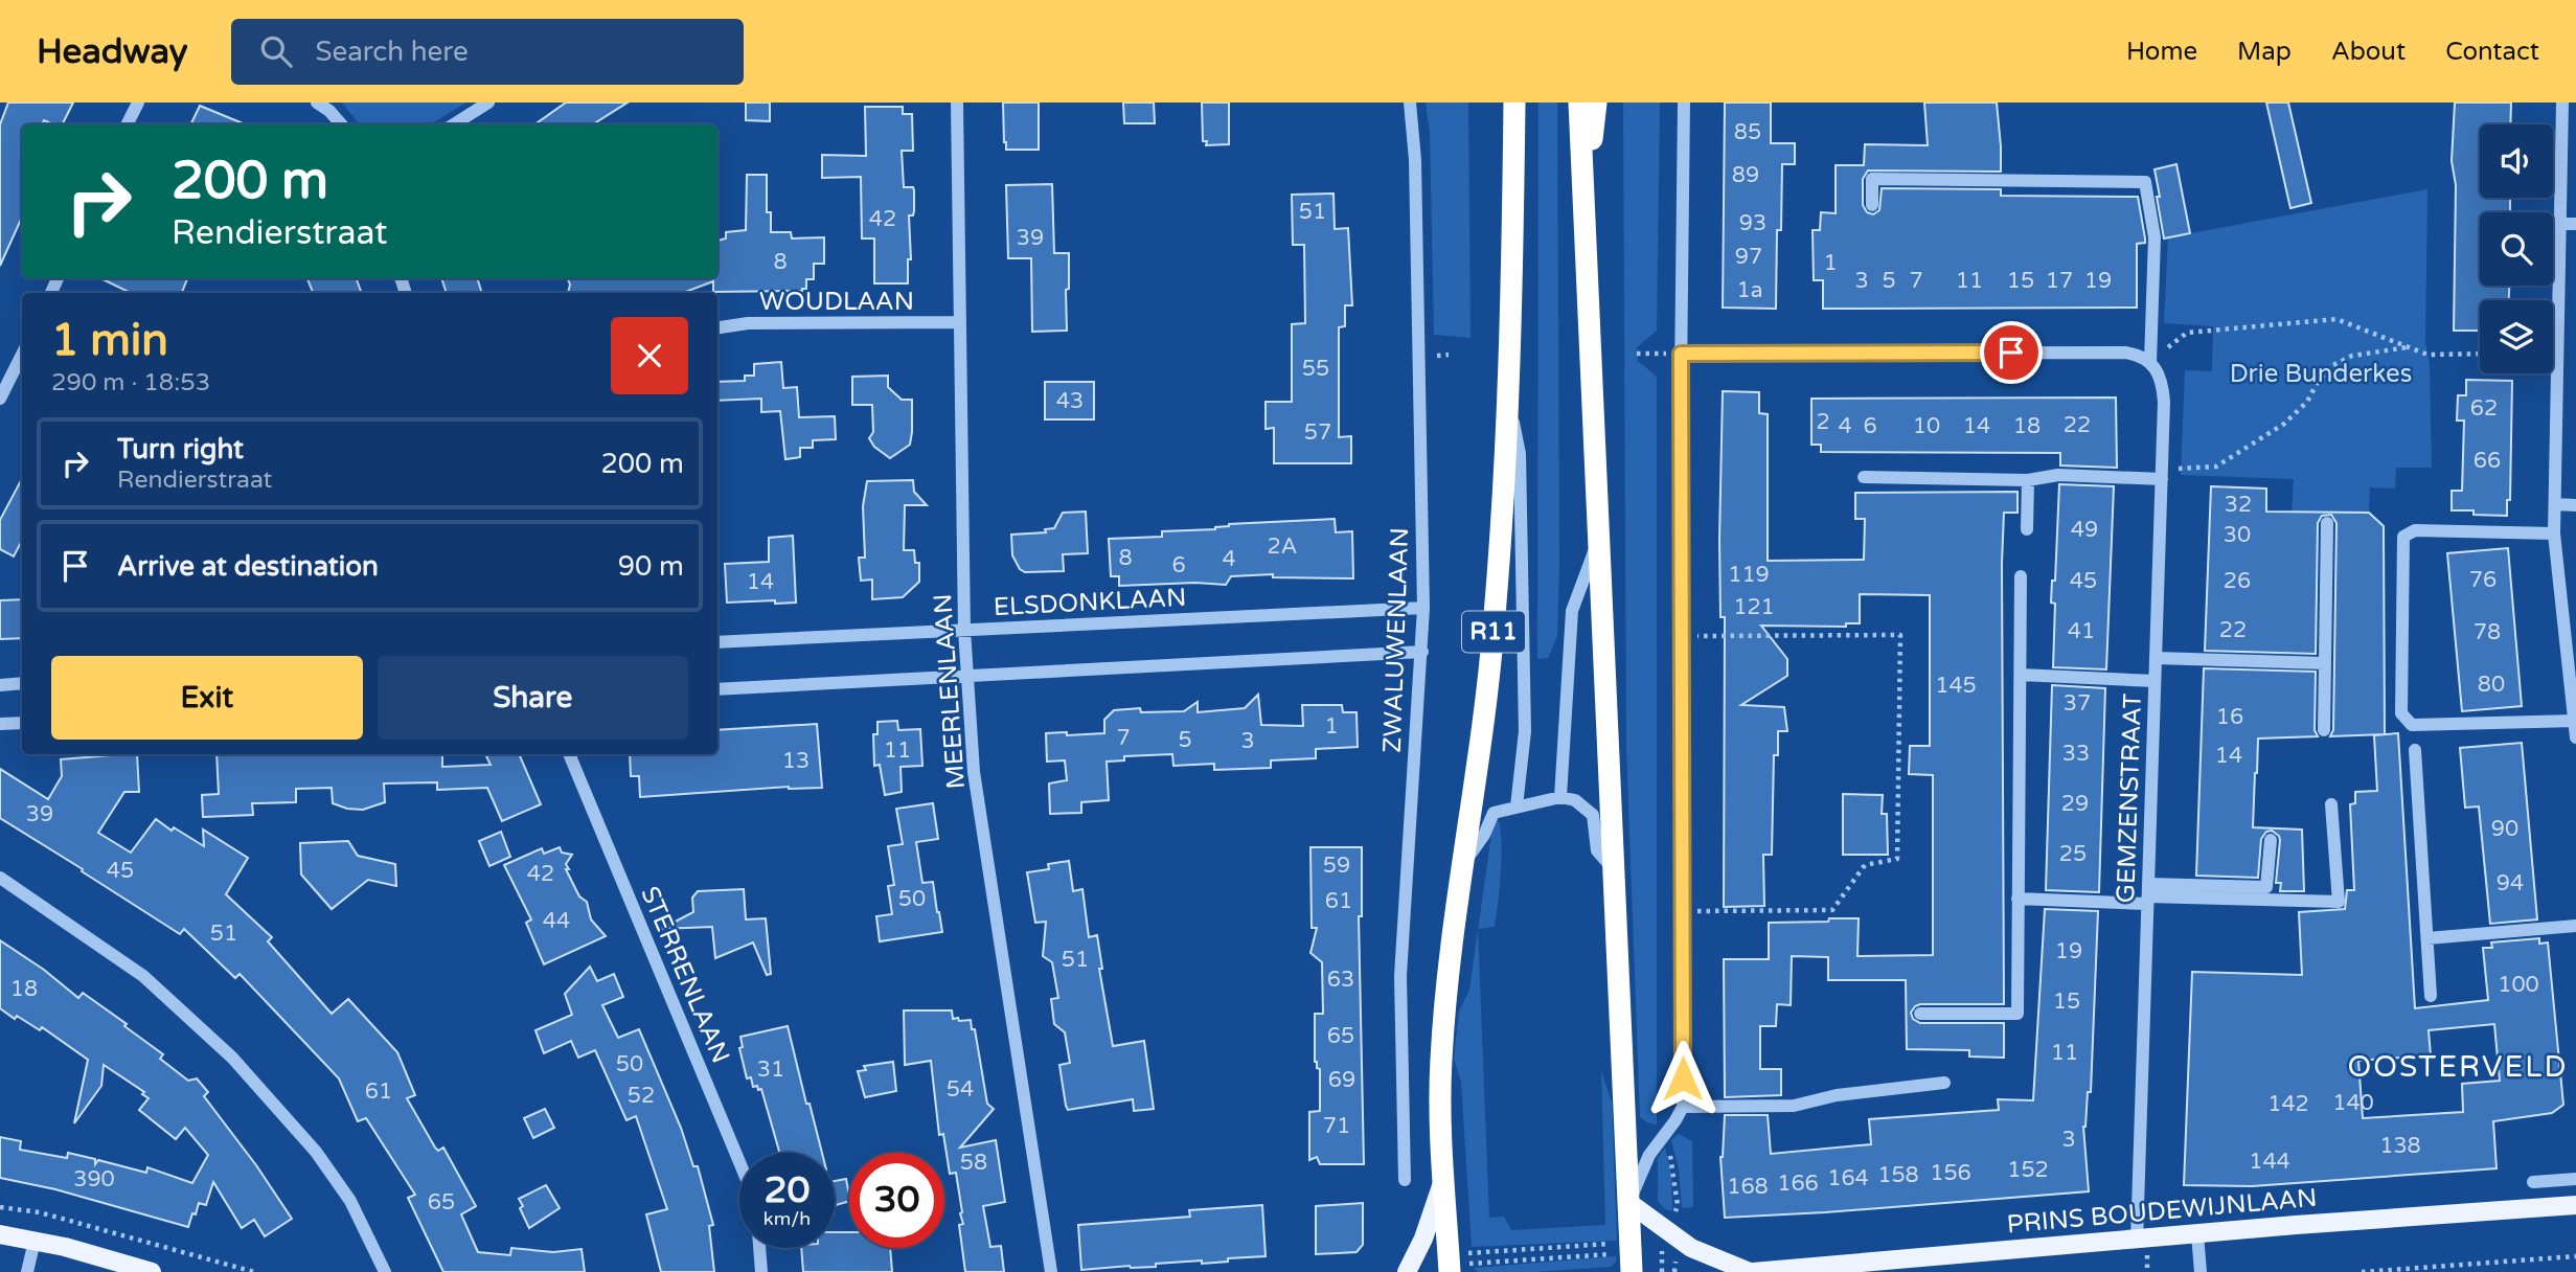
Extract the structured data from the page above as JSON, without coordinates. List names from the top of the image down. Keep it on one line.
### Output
{"streets":{"highway":["R11"],"main road":["PRINS BOUDEWIJNLAAN"],"street":["WOUDLAAN","ELSDONKLAAN","ZWALUWENLAAN","MEERLENLAAN","GEMZENSTRAAT","STERRENLAAN"]},"crossings":[["WOUDLAAN","MEERLENLAAN"],["ELSDONKLAAN","ZWALUWENLAAN"],["ELSDONKLAAN","MEERLENLAAN"],["GEMZENSTRAAT","PRINS BOUDEWIJNLAAN"]],"districts":["OOSTERVELD"],"parks":["Drie Bunderkes"],"house_numbers":["85","89","51","42","93","39","97","8","1","3","5","7","11","15","17","19","1a","55","43","62","2","22","4","6","10","14","18","57","66","32","49","30","2A","8","4","6","119","76","45","26","14","121","22","41","78","80","145","37","16","1","7","5","3","11","33","14","13","29","39","90","25","59","45","42","94","50","61","44","51","19","51","63","100","18","15","65","11","50","31","69","54","61","52","140","142","71","3","138","144","58","152","156","158","164","390","166","168","65"],"page":{"header":"Headway","search":"Search here","nav":["Home","Map","About","Contact"],"turn":["200 m","Rendierstraat"],"heading":["1 min","290 m · 18:53"],"list":[{"name":"Turn right","note":"Rendierstraat","value":"200 m"},{"name":"Arrive at destination","value":"90 m"}],"buttons":["Exit","Share"],"speed":"20 km/h","limit":"30"}}
